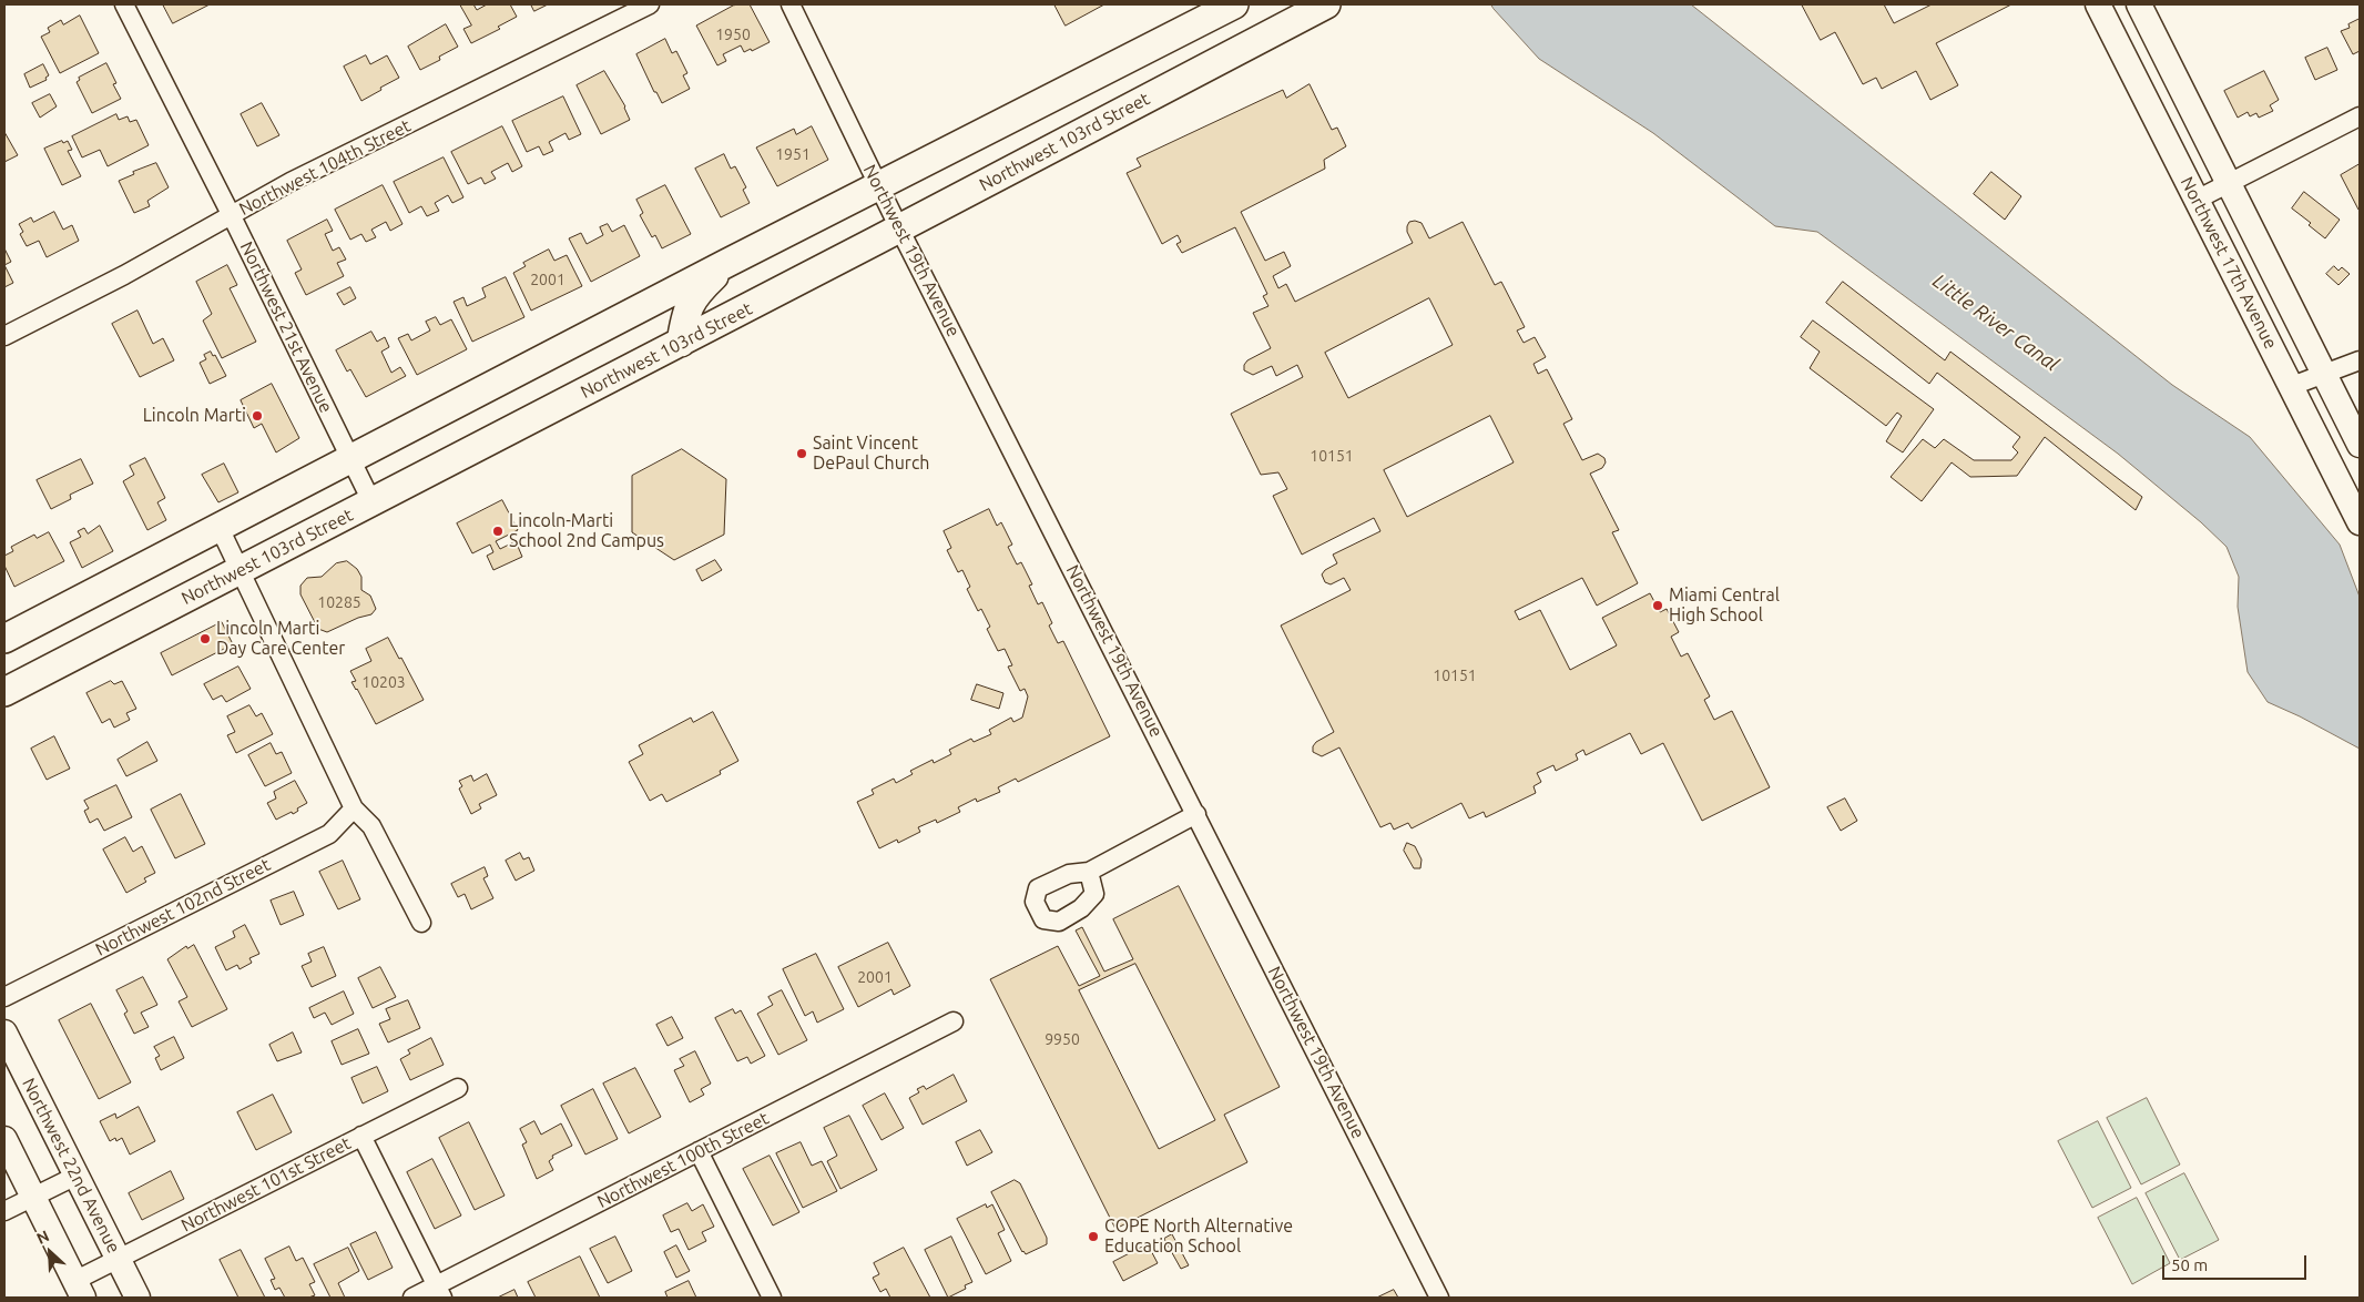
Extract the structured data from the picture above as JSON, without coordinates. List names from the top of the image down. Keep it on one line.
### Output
{"streets":{"main road":["Northwest 103rd Street","Northwest 17th Avenue","Northwest 22nd Avenue"],"street":["Northwest 104th Street","Northwest 19th Avenue","Northwest 21st Avenue","Northwest 102nd Street","Northwest 100th Street","Northwest 101st Street"]},"crossings":[["Northwest 103rd Street","Northwest 19th Avenue"],["Northwest 103rd Street","Northwest 21st Avenue"],["Northwest 104th Street","Northwest 21st Avenue"],["Northwest 22nd Avenue","Northwest 101st Street"]],"water":["Little River Canal"],"places":["Lincoln Marti","Saint Vincent DePaul Church","Lincoln-Marti School 2nd Campus","Miami Central High School","Lincoln Marti Day Care Center","COPE North Alternative Education School"],"house_numbers":["1950","1951","2001","10151","10285","10151","10203","2001","9950"],"scale_bar":"50 m","north":"top left"}
